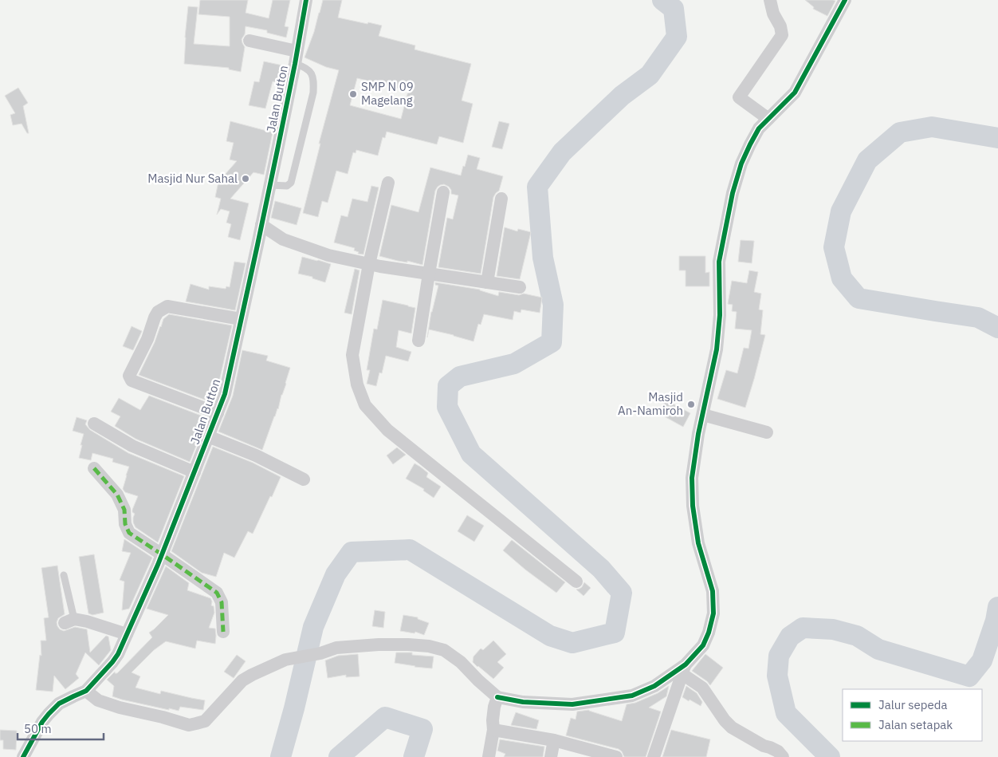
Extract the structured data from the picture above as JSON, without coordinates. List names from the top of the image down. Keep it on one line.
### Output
{"streets":{"street":["Jalan Button"]},"places":["SMP N 09 Magelang","Masjid Nur Sahal","Masjid An-Namiroh"],"legend":["Jalur sepeda","Jalan setapak"],"scale_bar":"50 m"}
